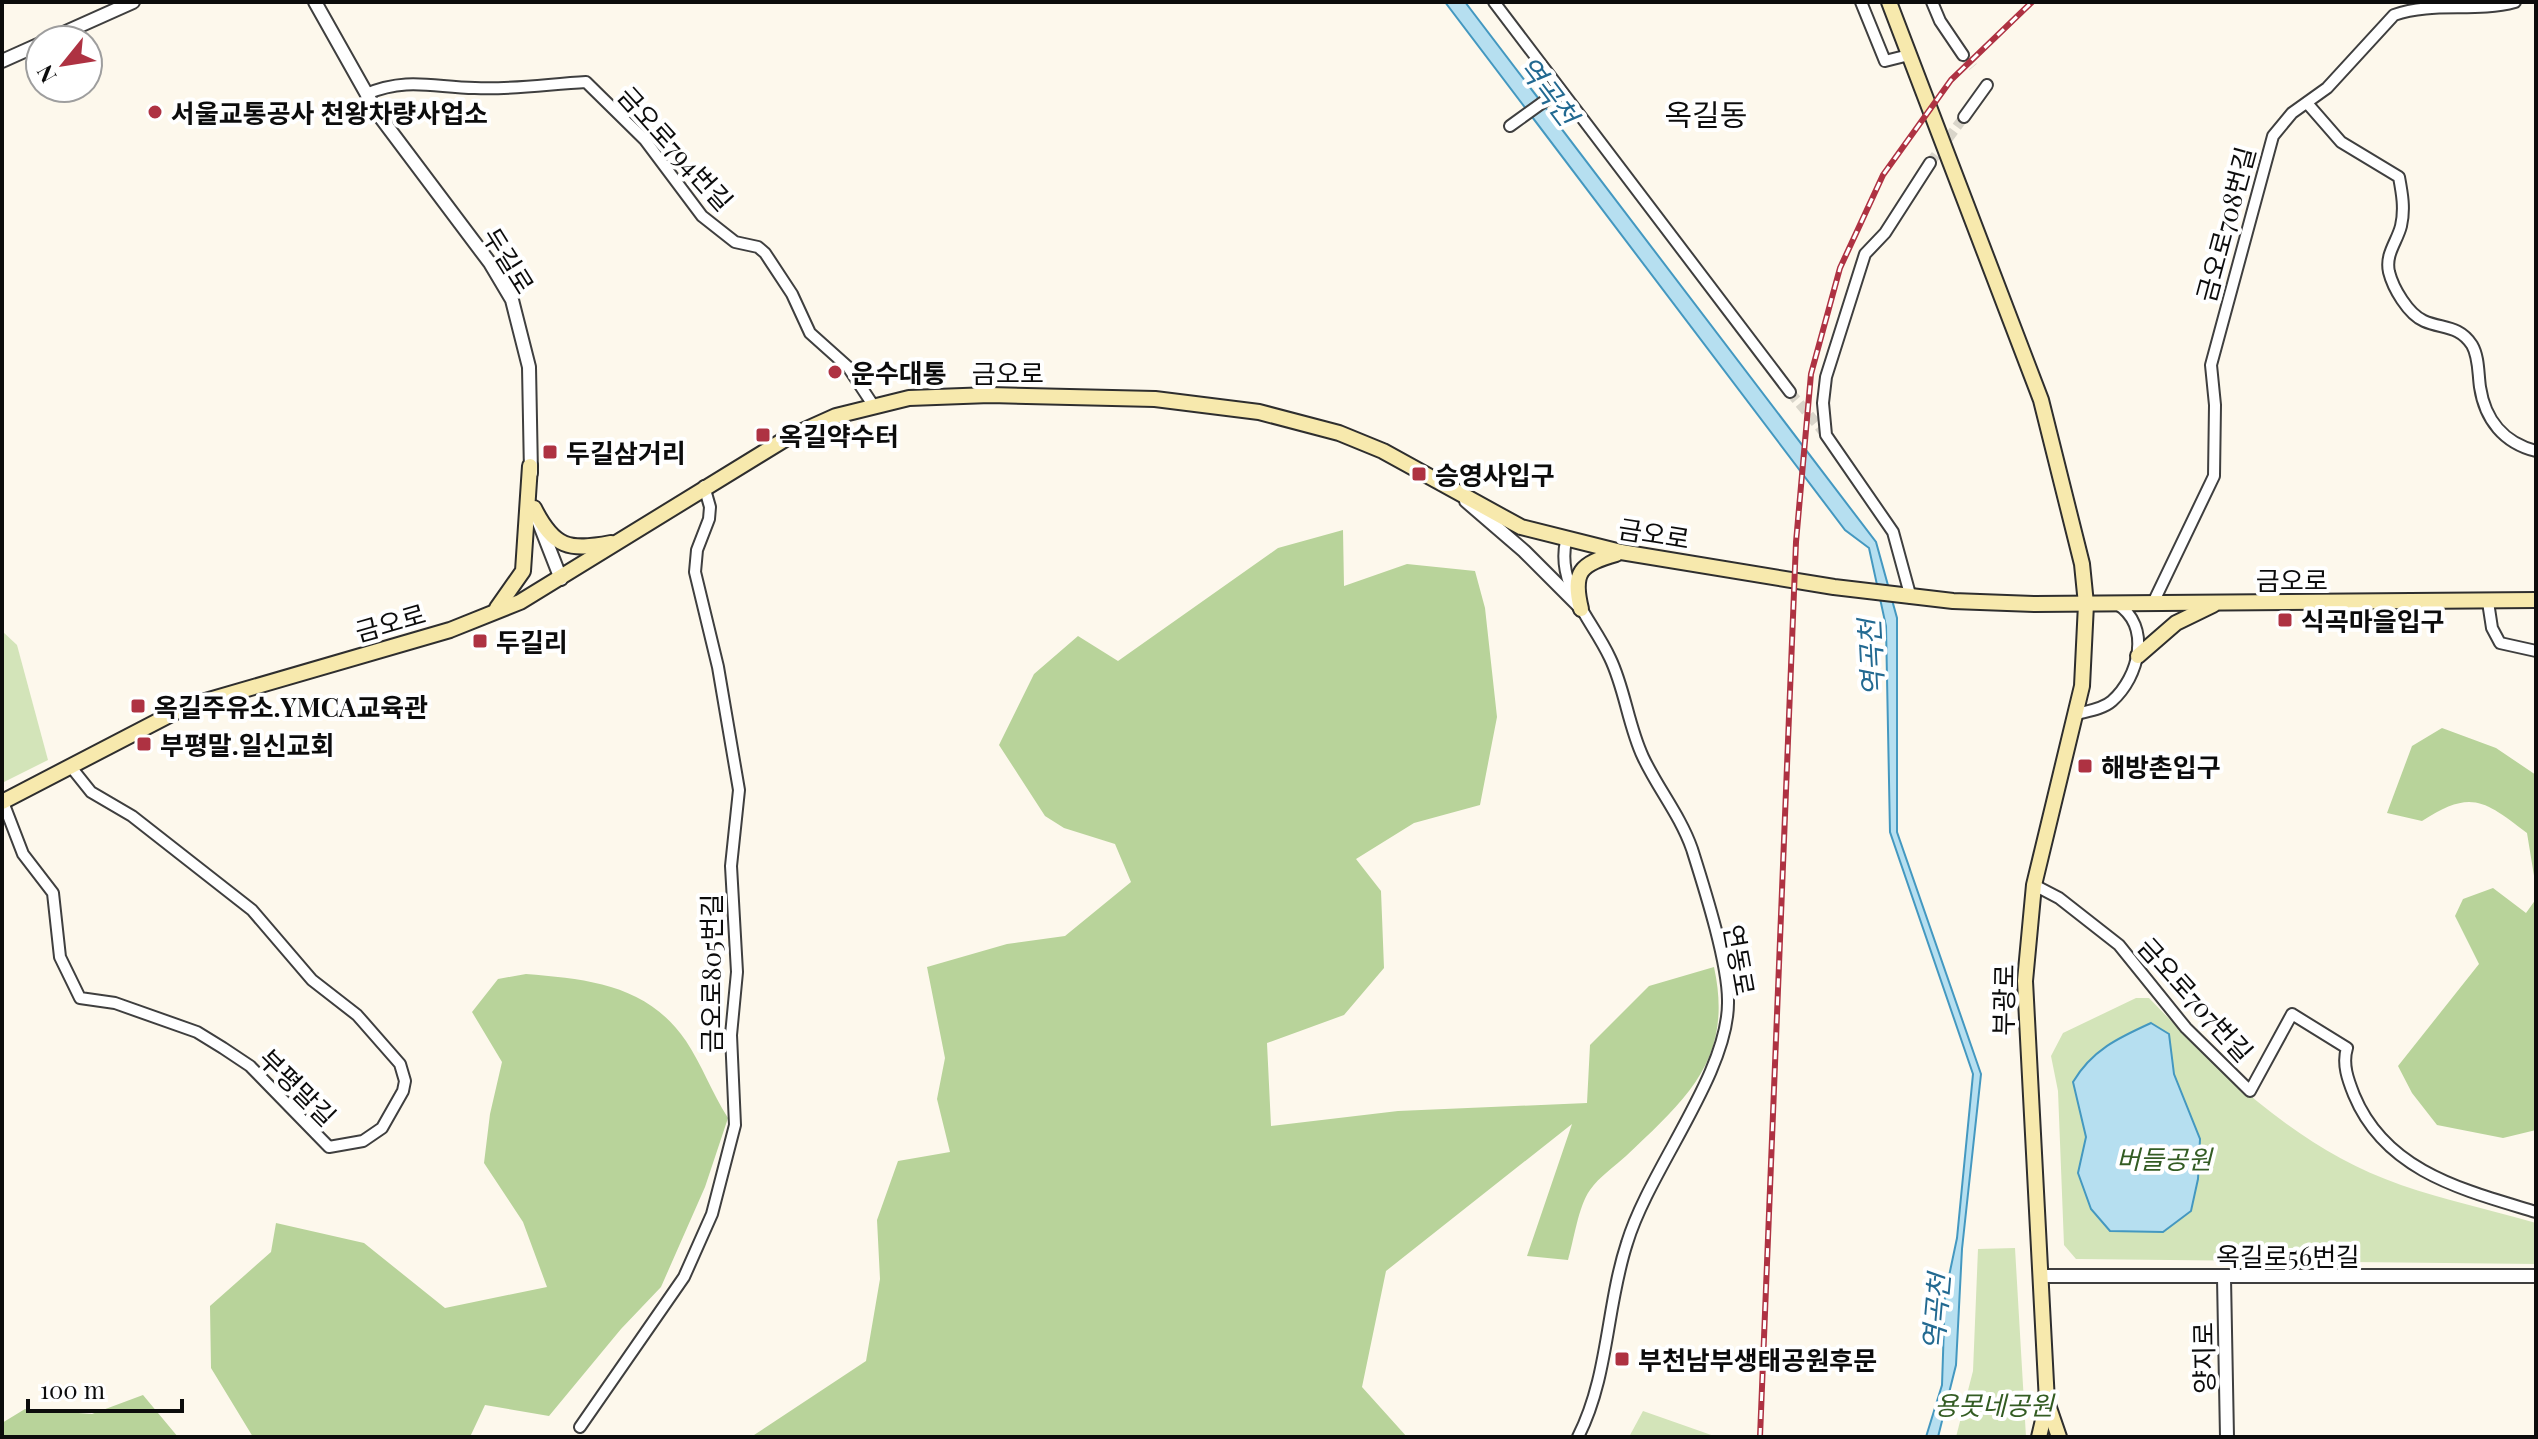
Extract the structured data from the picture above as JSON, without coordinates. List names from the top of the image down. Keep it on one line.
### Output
{"streets":{"main road":["금오로","부광로"],"street":["금오로794번길","금오로708번길","두길로","연동로","금오로805번길","금오로707번길","부평말길","옥길로56번길","양지로"]},"crossings":[["금오로794번길","두길로"],["금오로794번길","금오로"],["금오로708번길","금오로"],["두길로","금오로"],["금오로","연동로"],["금오로","금오로805번길"],["금오로","부광로"],["금오로","부평말길"],["금오로707번길","부광로"],["부광로","옥길로56번길"],["옥길로56번길","양지로"]],"districts":["옥길동"],"water":["역곡천"],"parks":["버들공원","용못네공원"],"places":{"other":["서울교통공사 천왕차량사업소","운수대통"],"transit":["옥길약수터","두길삼거리","승영사입구","식곡마을입구","두길리","옥길주유소.YMCA교육관","부평말.일신교회","해방촌입구","부천남부생태공원후문"]},"scale_bar":"100 m","north":"bottom left"}
